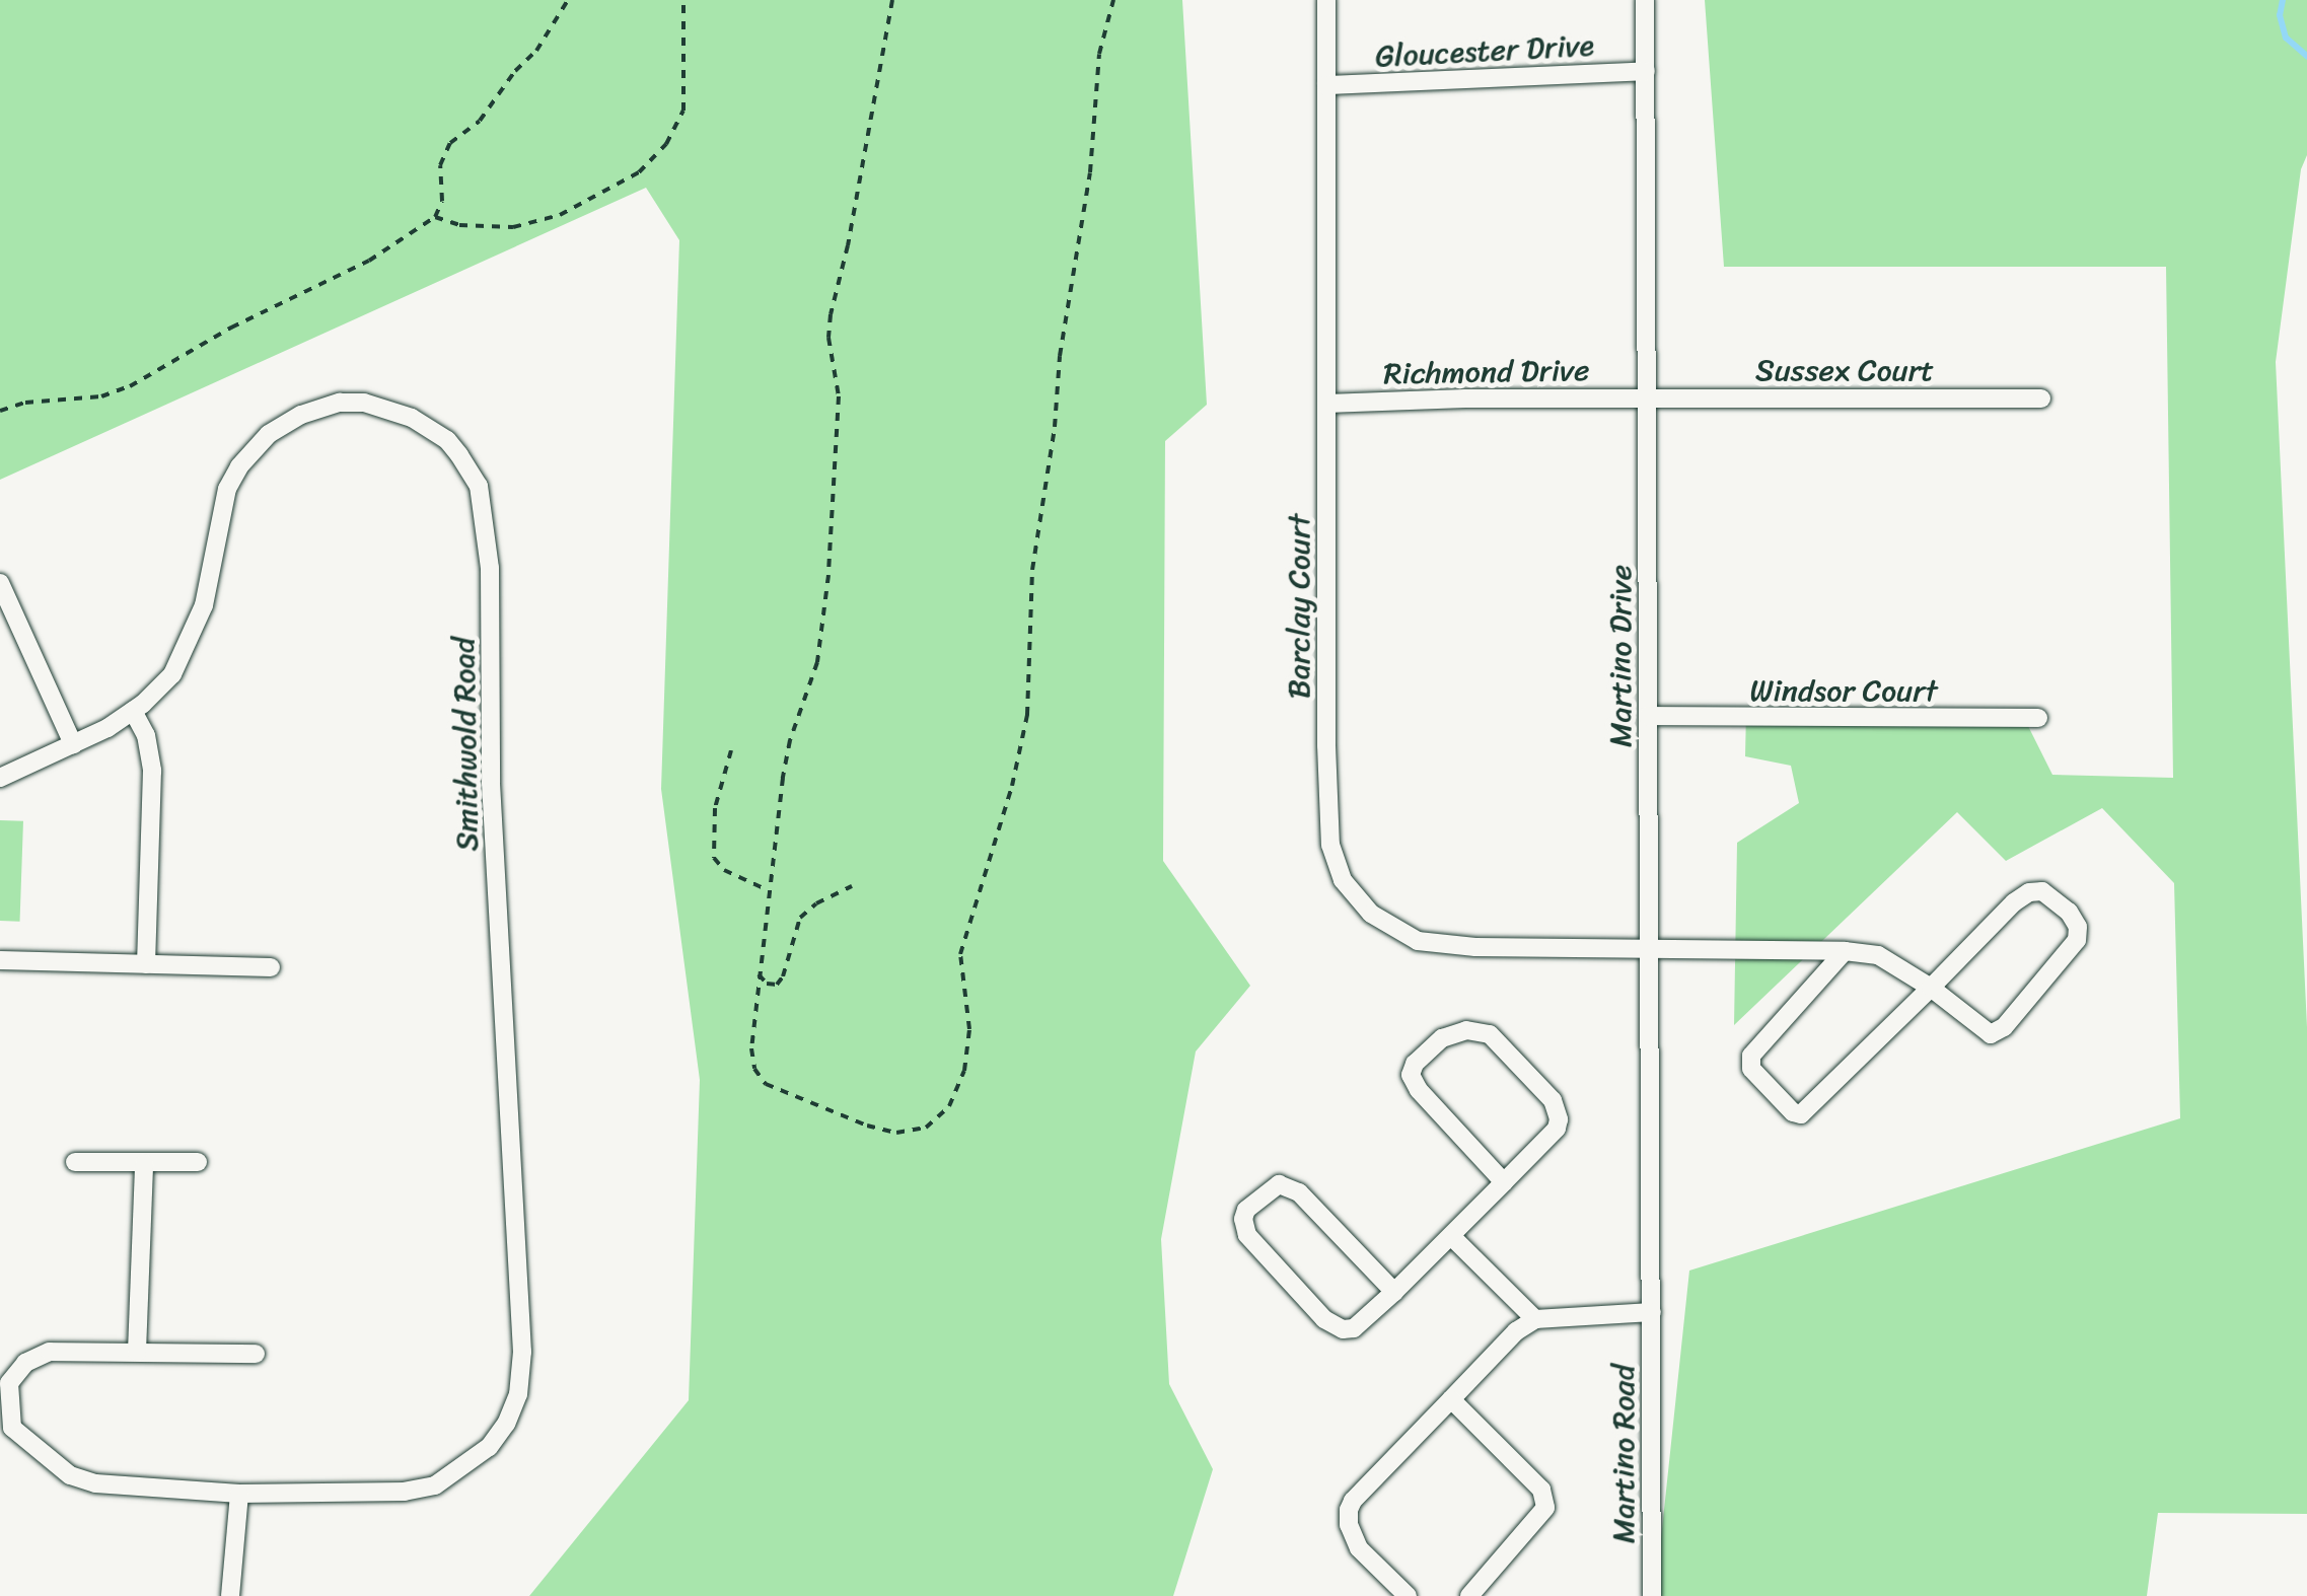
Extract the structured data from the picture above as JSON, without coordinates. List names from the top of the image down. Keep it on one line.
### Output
{"streets":{"street":["Gloucester Drive","Sussex Court","Richmond Drive","Barclay Court","Martino Drive","Windsor Court","Smithwold Road","Martino Road"]},"crossings":[["Gloucester Drive","Barclay Court"],["Gloucester Drive","Martino Drive"],["Sussex Court","Richmond Drive"],["Sussex Court","Martino Drive"],["Richmond Drive","Barclay Court"],["Richmond Drive","Martino Drive"],["Barclay Court","Martino Drive"],["Martino Drive","Windsor Court"],["Martino Drive","Martino Road"]]}
